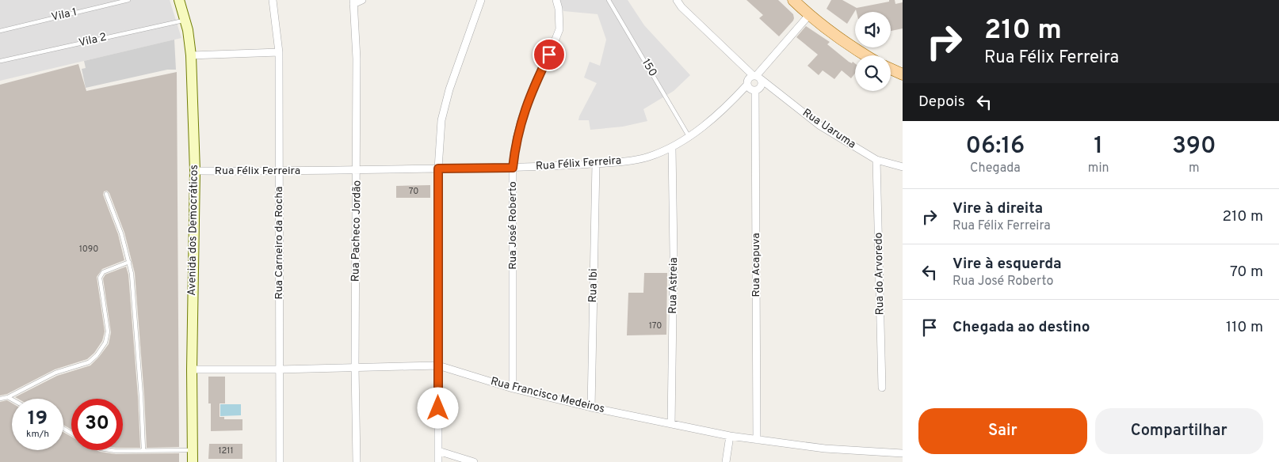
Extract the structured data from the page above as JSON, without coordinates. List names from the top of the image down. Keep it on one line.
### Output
{"streets":{"street":["Rua Uaruma","Rua Félix Ferreira","Rua José Roberto","Avenida dos Democráticos","Rua Pacheco Jordão","Rua Carneiro da Rocha","Rua Acapuva","Rua do Arvoredo","Rua Ibi","Rua Astreia","Rua Francisco Medeiros"],"lane":["Vila 1","Vila 2","150"]},"crossings":[["Vila 2","Avenida dos Democráticos"],["150","Rua Félix Ferreira"],["Rua Uaruma","Rua Félix Ferreira"],["Rua Uaruma","Rua Acapuva"],["Rua Uaruma","Rua do Arvoredo"],["Rua Félix Ferreira","Rua José Roberto"],["Rua Félix Ferreira","Avenida dos Democráticos"],["Rua Félix Ferreira","Rua Pacheco Jordão"],["Rua Félix Ferreira","Rua Carneiro da Rocha"],["Rua Félix Ferreira","Rua Acapuva"],["Rua Félix Ferreira","Rua Ibi"],["Rua Félix Ferreira","Rua Astreia"],["Rua José Roberto","Rua Francisco Medeiros"],["Avenida dos Democráticos","Rua Francisco Medeiros"],["Rua Pacheco Jordão","Rua Francisco Medeiros"],["Rua Carneiro da Rocha","Rua Francisco Medeiros"],["Rua Acapuva","Rua Francisco Medeiros"],["Rua Ibi","Rua Francisco Medeiros"],["Rua Astreia","Rua Francisco Medeiros"]],"house_numbers":["70","1090","170","1211"],"page":{"turn":["210 m","Rua Félix Ferreira"],"then":"Depois","eta":["06:16","Chegada","1","min","390","m"],"list":[{"name":"Vire à direita","note":"Rua Félix Ferreira","value":"210 m"},{"name":"Vire à esquerda","note":"Rua José Roberto","value":"70 m"},{"name":"Chegada ao destino","value":"110 m"}],"speed":"19 km/h","limit":"30","buttons":["Sair","Compartilhar"]}}
